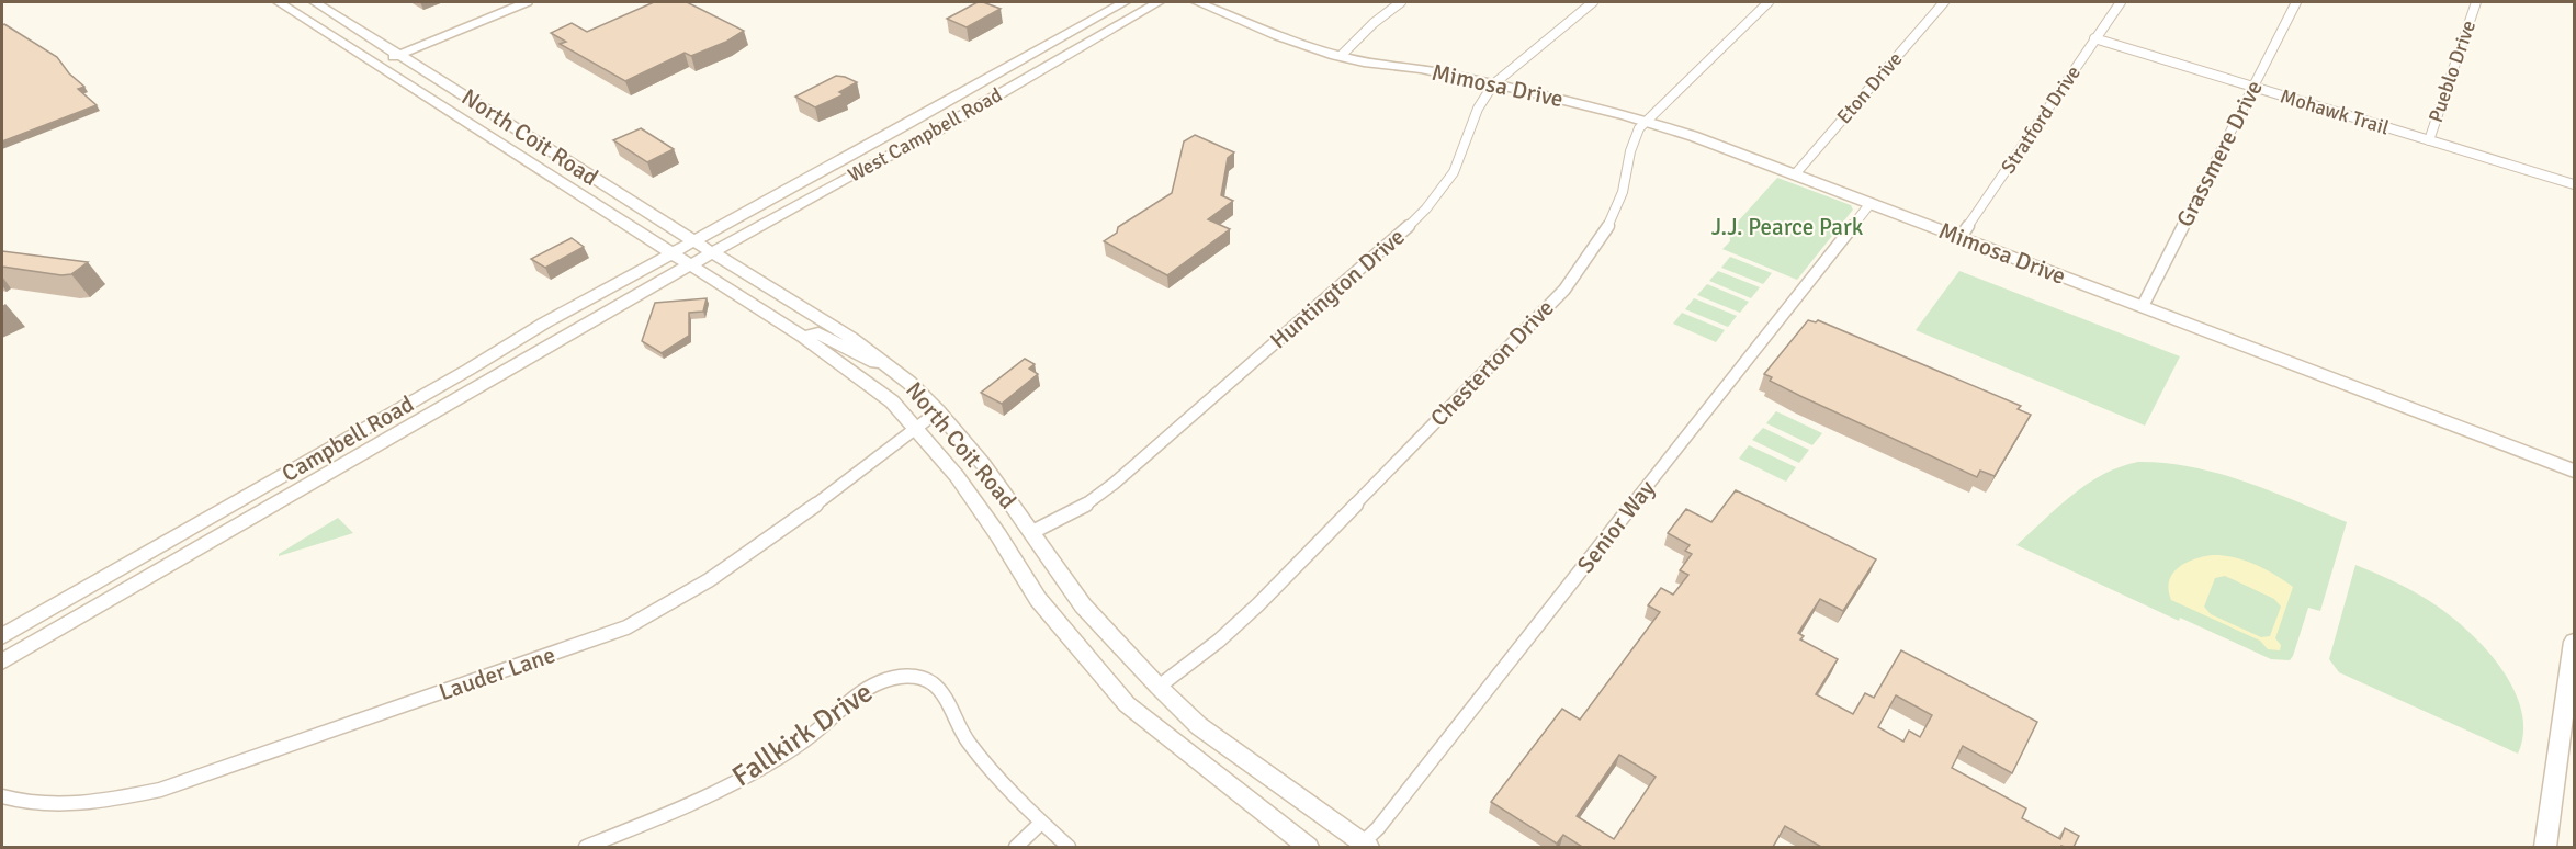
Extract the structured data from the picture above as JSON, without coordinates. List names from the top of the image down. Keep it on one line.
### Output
{"streets":{"main road":["Mimosa Drive","West Campbell Road","North Coit Road","Campbell Road"],"street":["Pueblo Drive","Eton Drive","Mohawk Trail","Stratford Drive","Grassmere Drive","Huntington Drive","Chesterton Drive","Senior Way","Lauder Lane","Fallkirk Drive"]},"crossings":[["Pueblo Drive","Mohawk Trail"],["Mimosa Drive","Eton Drive"],["Mimosa Drive","Stratford Drive"],["Mimosa Drive","Grassmere Drive"],["Mimosa Drive","Huntington Drive"],["Mimosa Drive","Chesterton Drive"],["Mimosa Drive","Senior Way"],["Mohawk Trail","Stratford Drive"],["Mohawk Trail","Grassmere Drive"],["West Campbell Road","North Coit Road"],["West Campbell Road","Campbell Road"],["North Coit Road","Huntington Drive"],["North Coit Road","Chesterton Drive"],["North Coit Road","Campbell Road"],["North Coit Road","Senior Way"],["North Coit Road","Lauder Lane"]],"parks":["J.J. Pearce Park"]}
